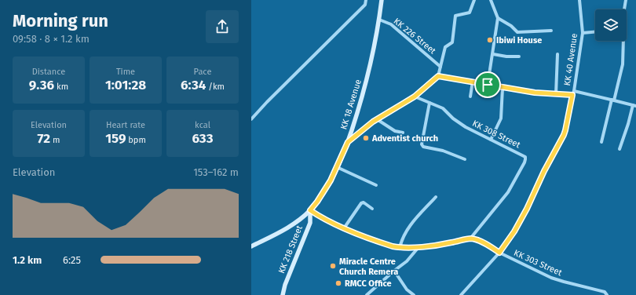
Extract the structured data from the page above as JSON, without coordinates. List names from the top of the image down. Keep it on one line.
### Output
{"streets":{"main road":["KK 18 Avenue","KK 218 Street"],"street":["KK 226 Street","KK 40 Avenue","KK 308 Street","KK 303 Street"]},"crossings":[["KK 226 Street","KK 18 Avenue"],["KK 40 Avenue","KK 303 Street"],["KK 18 Avenue","KK 218 Street"]],"places":["Ibiwi House","Adventist church","Miracle Centre Church Remera","RMCC Office"],"page":{"heading":["Morning run","09:58 · 8 × 1.2 km"],"stats":[["Distance","9.36 km"],["Time","1:01:28"],["Pace","6:34 /km"],["Elevation","72 m"],["Heart rate","159 bpm"],["kcal","633"]],"chart":["Elevation","153–162 m"],"list":[{"name":"1.2 km","note":"6:25"}]}}
